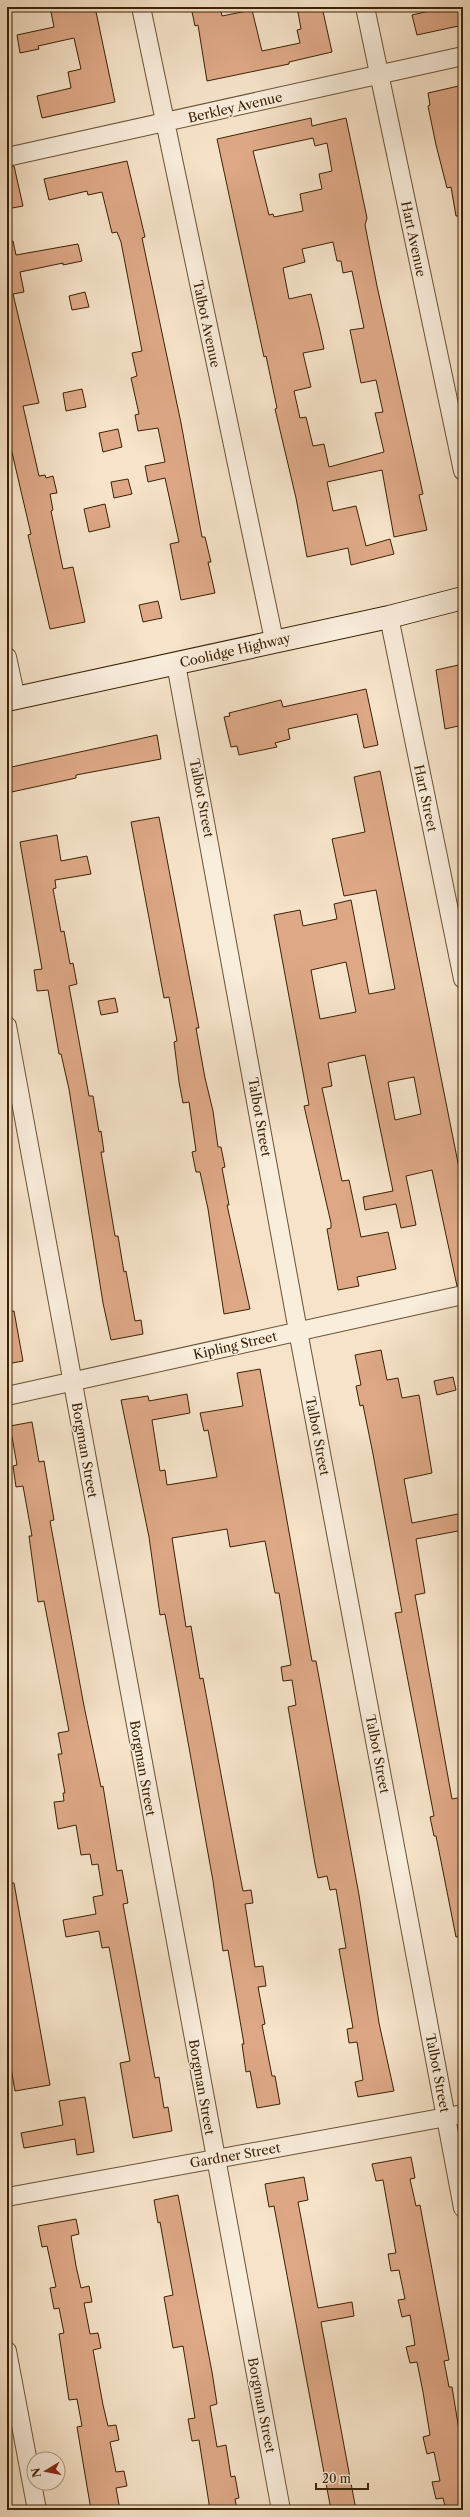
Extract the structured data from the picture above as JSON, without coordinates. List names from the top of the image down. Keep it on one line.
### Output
{"streets":{"main road":["Coolidge Highway"],"street":["Berkley Avenue","Hart Avenue","Talbot Avenue","Talbot Street","Hart Street","Kipling Street","Borgman Street","Gardner Street"]},"crossings":[["Berkley Avenue","Hart Avenue"],["Berkley Avenue","Talbot Avenue"],["Talbot Avenue","Coolidge Highway"],["Coolidge Highway","Talbot Street"],["Coolidge Highway","Hart Street"],["Talbot Street","Kipling Street"],["Talbot Street","Gardner Street"],["Kipling Street","Borgman Street"],["Borgman Street","Gardner Street"]],"scale_bar":"20 m","north":"left"}
